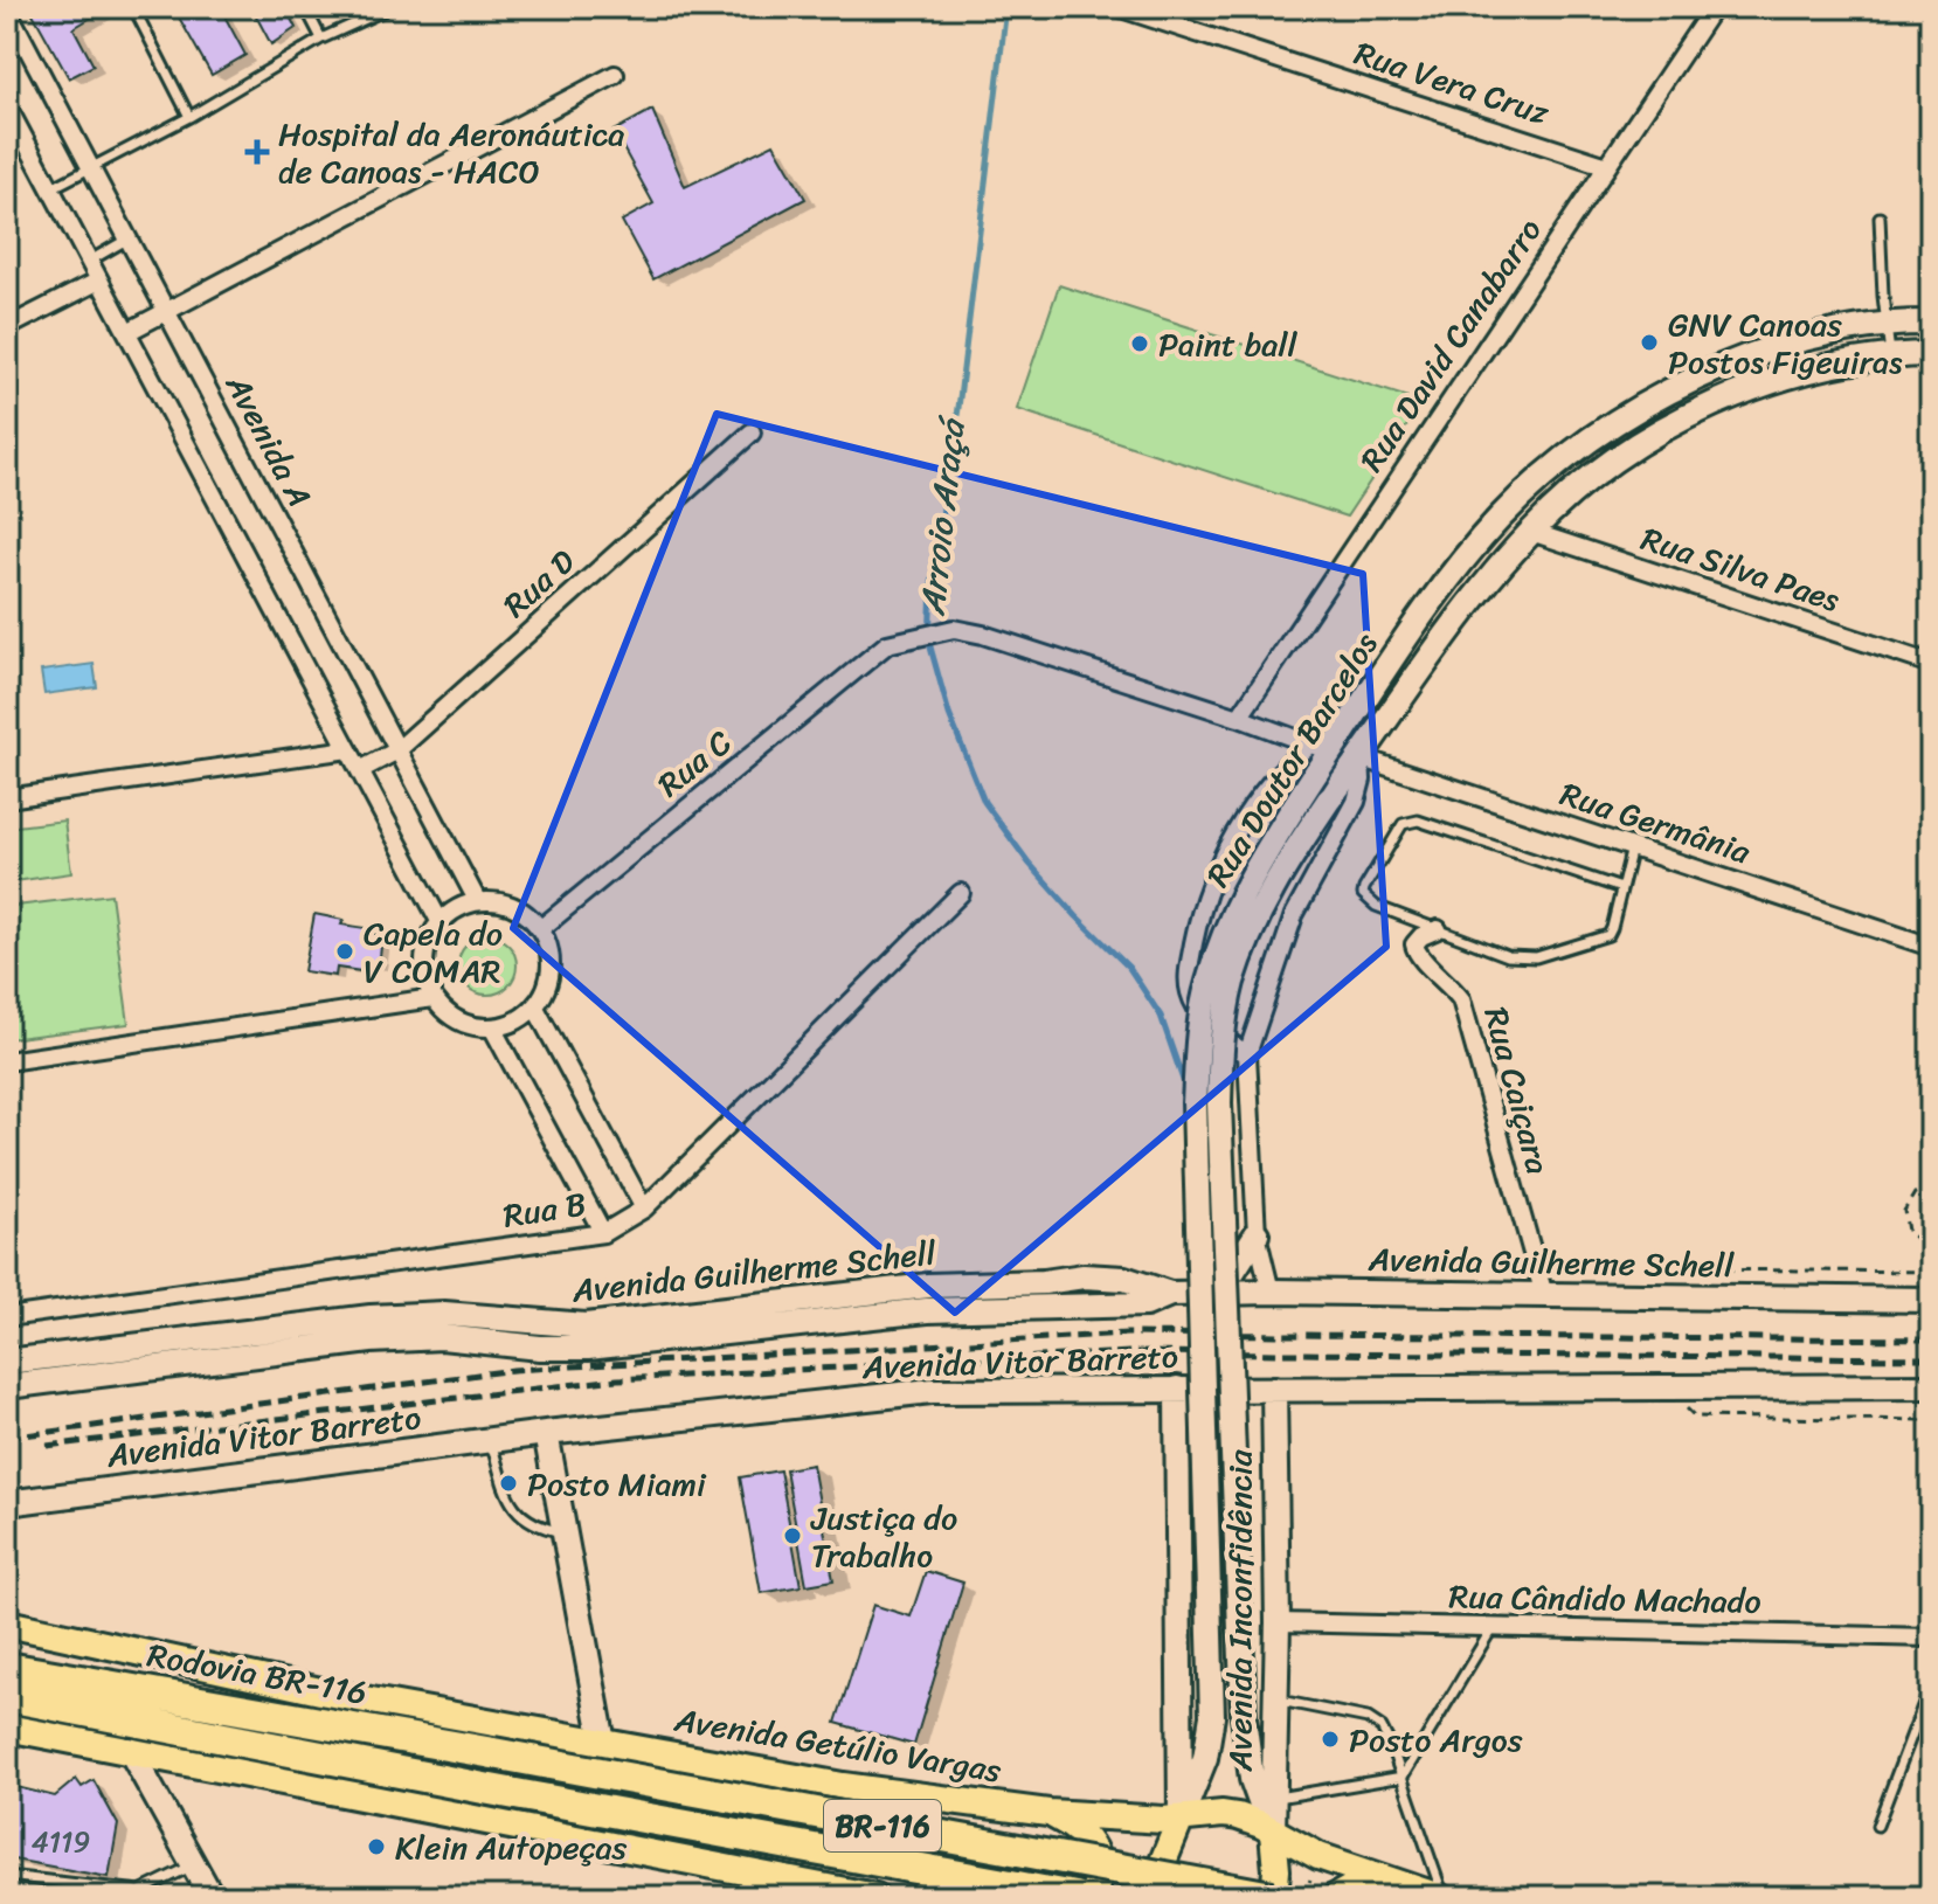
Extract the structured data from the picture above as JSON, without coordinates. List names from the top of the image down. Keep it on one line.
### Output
{"streets":{"highway":["Rodovia BR-116","BR-116"],"main road":["Rua Doutor Barcelos","Avenida Guilherme Schell","Avenida Vitor Barreto","Avenida Inconfidência","Avenida Getúlio Vargas"],"street":["Rua Vera Cruz","Rua David Canabarro","Avenida A","Rua Silva Paes","Rua D","Rua C","Rua Germânia","Rua Caiçara","Rua B","Rua Cândido Machado"]},"crossings":[["Rua Vera Cruz","Rua David Canabarro"],["Rua David Canabarro","Rua C"],["Avenida A","Rua D"],["Avenida A","Rua C"],["Rua Silva Paes","Rua Doutor Barcelos"],["Rua Doutor Barcelos","Rua Germânia"],["Rua Doutor Barcelos","Avenida Inconfidência"],["Rua Caiçara","Avenida Guilherme Schell"],["Avenida Vitor Barreto","Avenida Inconfidência"],["Rua Cândido Machado","Avenida Inconfidência"],["Avenida Inconfidência","Rodovia BR-116"],["Avenida Inconfidência","Avenida Getúlio Vargas"]],"water":["Arroio Araçá"],"places":{"health":["Hospital da Aeronáutica de Canoas - HACO"],"other":["GNV Canoas Postos Figeuiras","Paint ball","Capela do V COMAR","Posto Miami","Justiça do Trabalho","Posto Argos","Klein Autopeças"]},"house_numbers":["4119"]}
